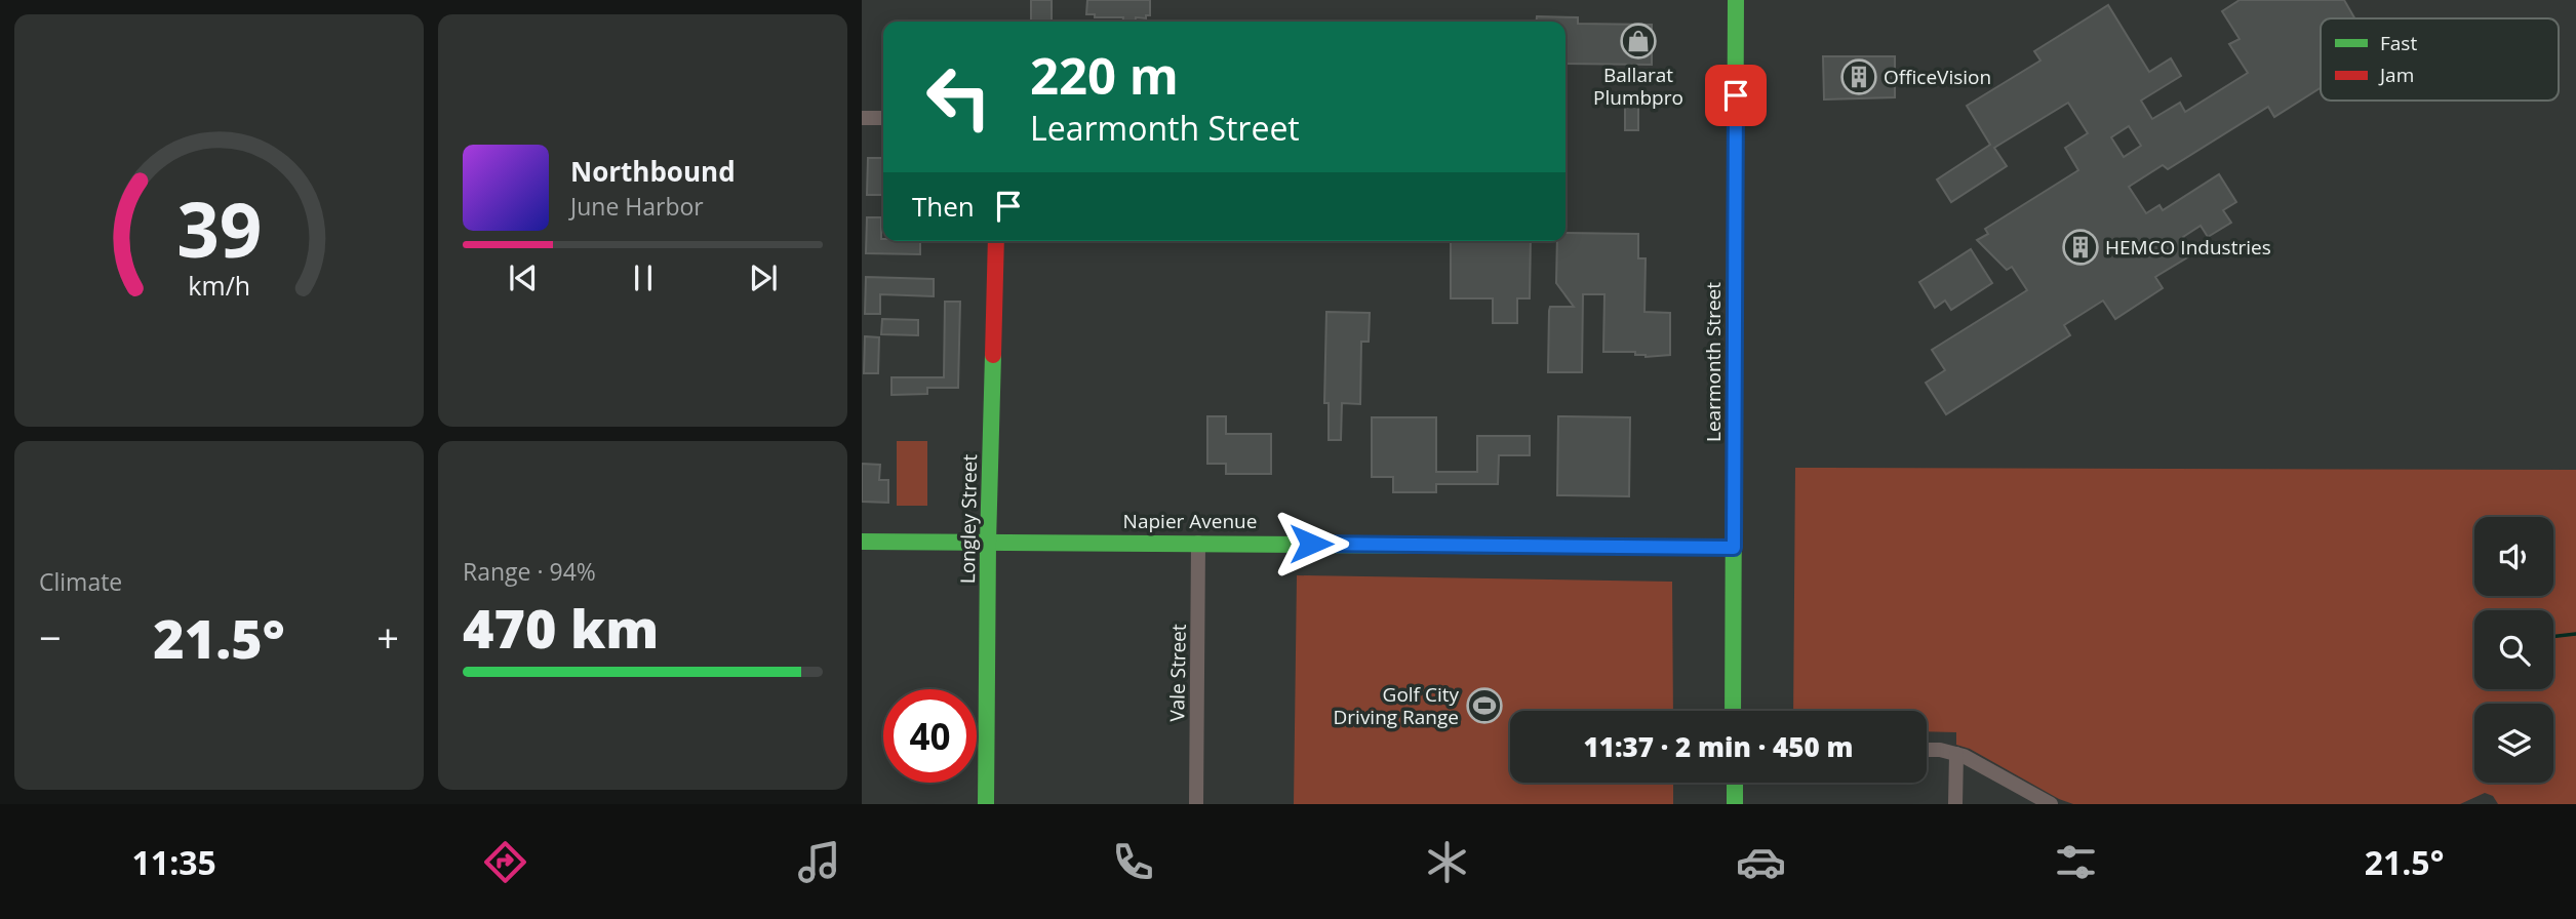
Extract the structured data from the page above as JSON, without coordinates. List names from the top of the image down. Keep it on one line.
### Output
{"streets":{"street":["Learmonth Street","Longley Street","Napier Avenue","Vale Street"]},"crossings":[["Learmonth Street","Napier Avenue"],["Longley Street","Napier Avenue"],["Napier Avenue","Vale Street"]],"places":{"shop":["Ballarat Plumbpro"],"building":["OfficeVision","HEMCO Industries"],"sports":["Golf City Driving Range"]},"legend":["Fast","Jam"],"page":{"turn":["220 m","Learmonth Street"],"song":["Northbound","June Harbor"],"then":"Then","tile":["Climate",["Range · 94%","470 km"]],"heat":["−","21.5°","+"],"limit":"40","trip":"11:37 · 2 min · 450 m","tabs":["11:35","21.5°"],"gauge":["39","km/h"]}}
